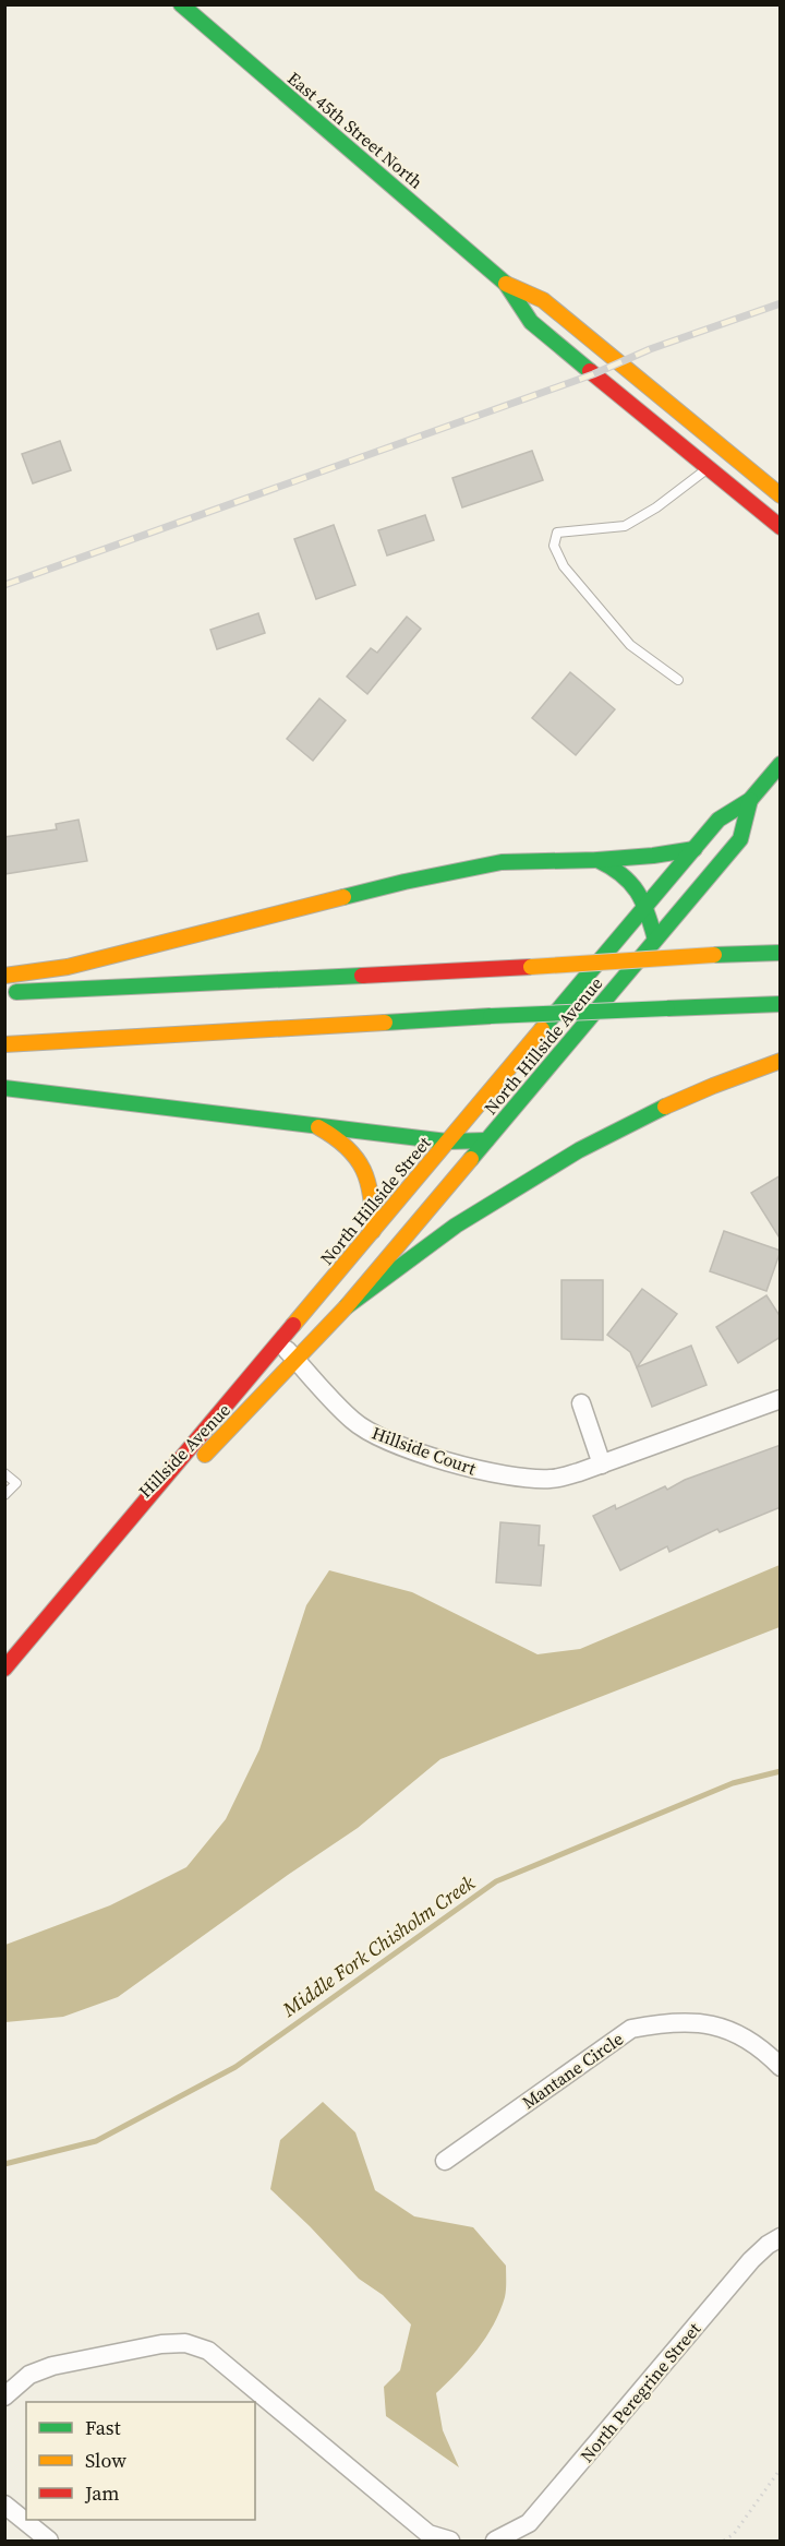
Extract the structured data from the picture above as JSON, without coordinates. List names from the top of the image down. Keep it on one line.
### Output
{"streets":{"main road":["East 45th Street North","North Hillside Avenue","North Hillside Street","Hillside Avenue"],"street":["Hillside Court","Mantane Circle","North Peregrine Street"]},"crossings":[["North Hillside Avenue","North Hillside Street"],["North Hillside Avenue","Hillside Avenue"],["North Hillside Street","Hillside Avenue"],["North Hillside Street","Hillside Court"],["Hillside Avenue","Hillside Court"]],"water":["Middle Fork Chisholm Creek"],"legend":["Fast","Slow","Jam"]}
